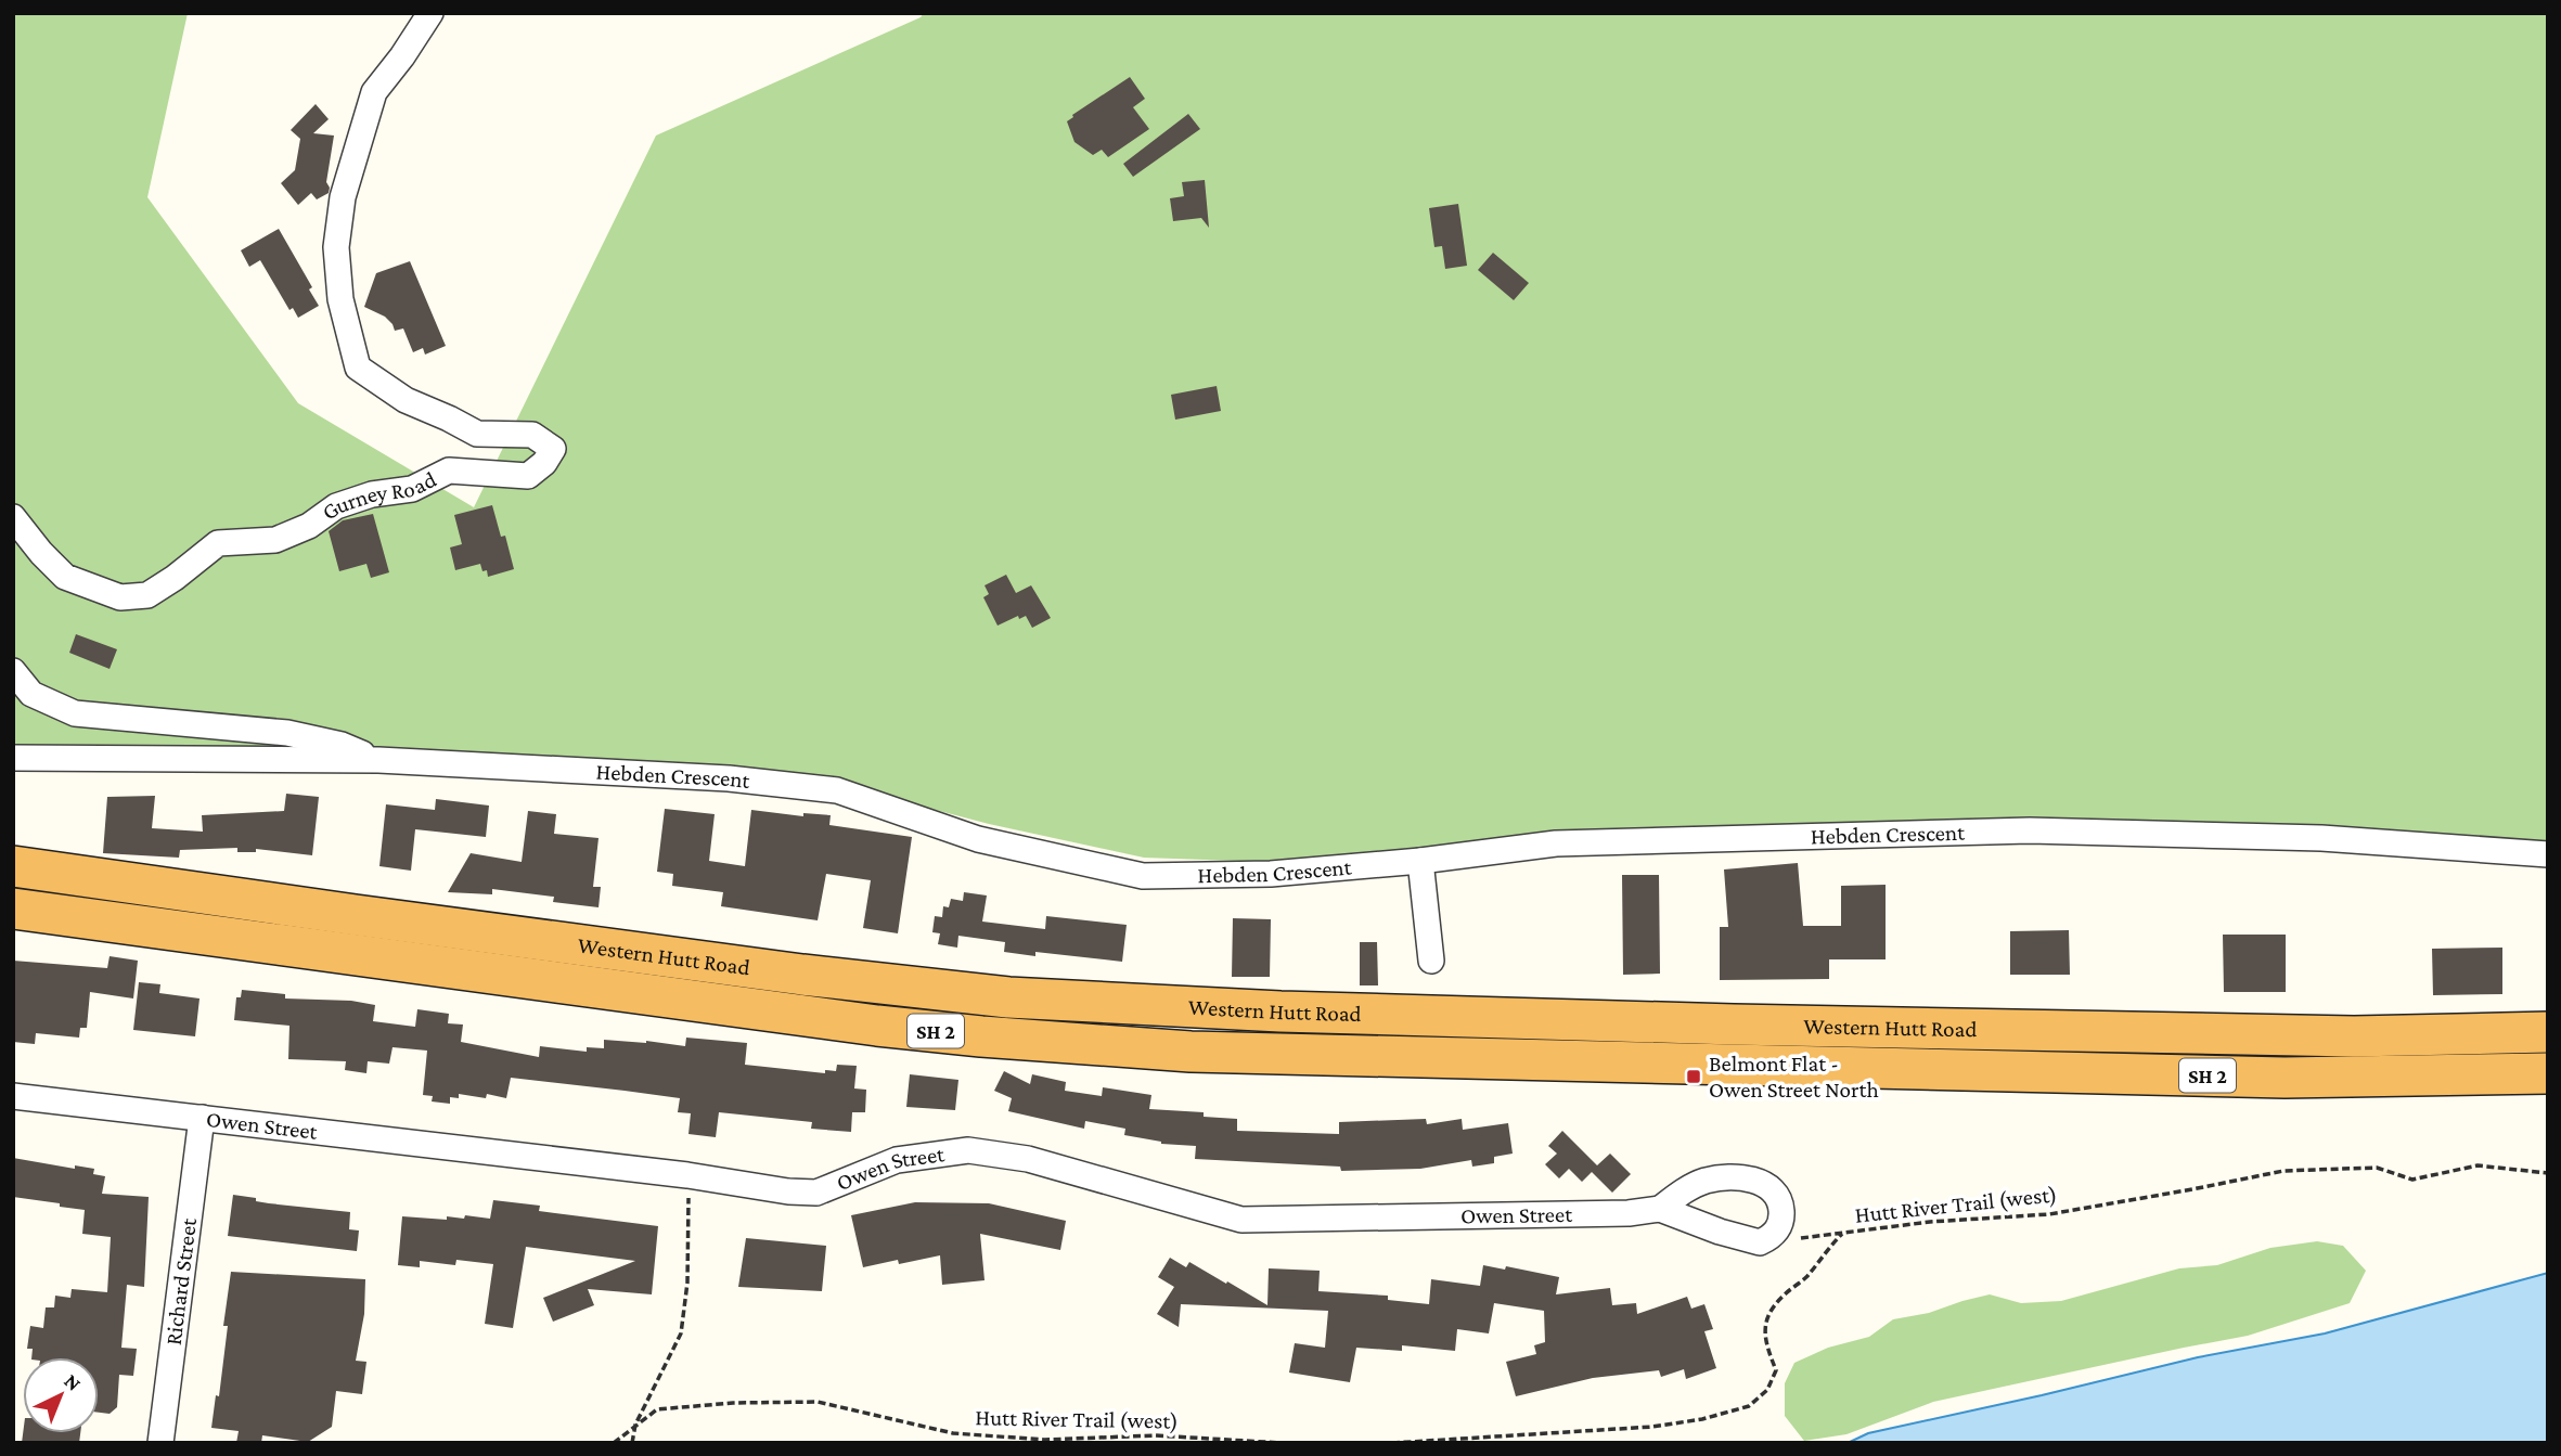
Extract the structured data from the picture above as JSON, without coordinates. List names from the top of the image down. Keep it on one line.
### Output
{"streets":{"highway":["Western Hutt Road","SH 2"],"street":["Gurney Road","Hebden Crescent","Owen Street","Richard Street"],"path":["Hutt River Trail (west)"]},"crossings":[["Owen Street","Richard Street"]],"places":{"transit":["Belmont Flat - Owen Street North"]},"north":"top right"}
